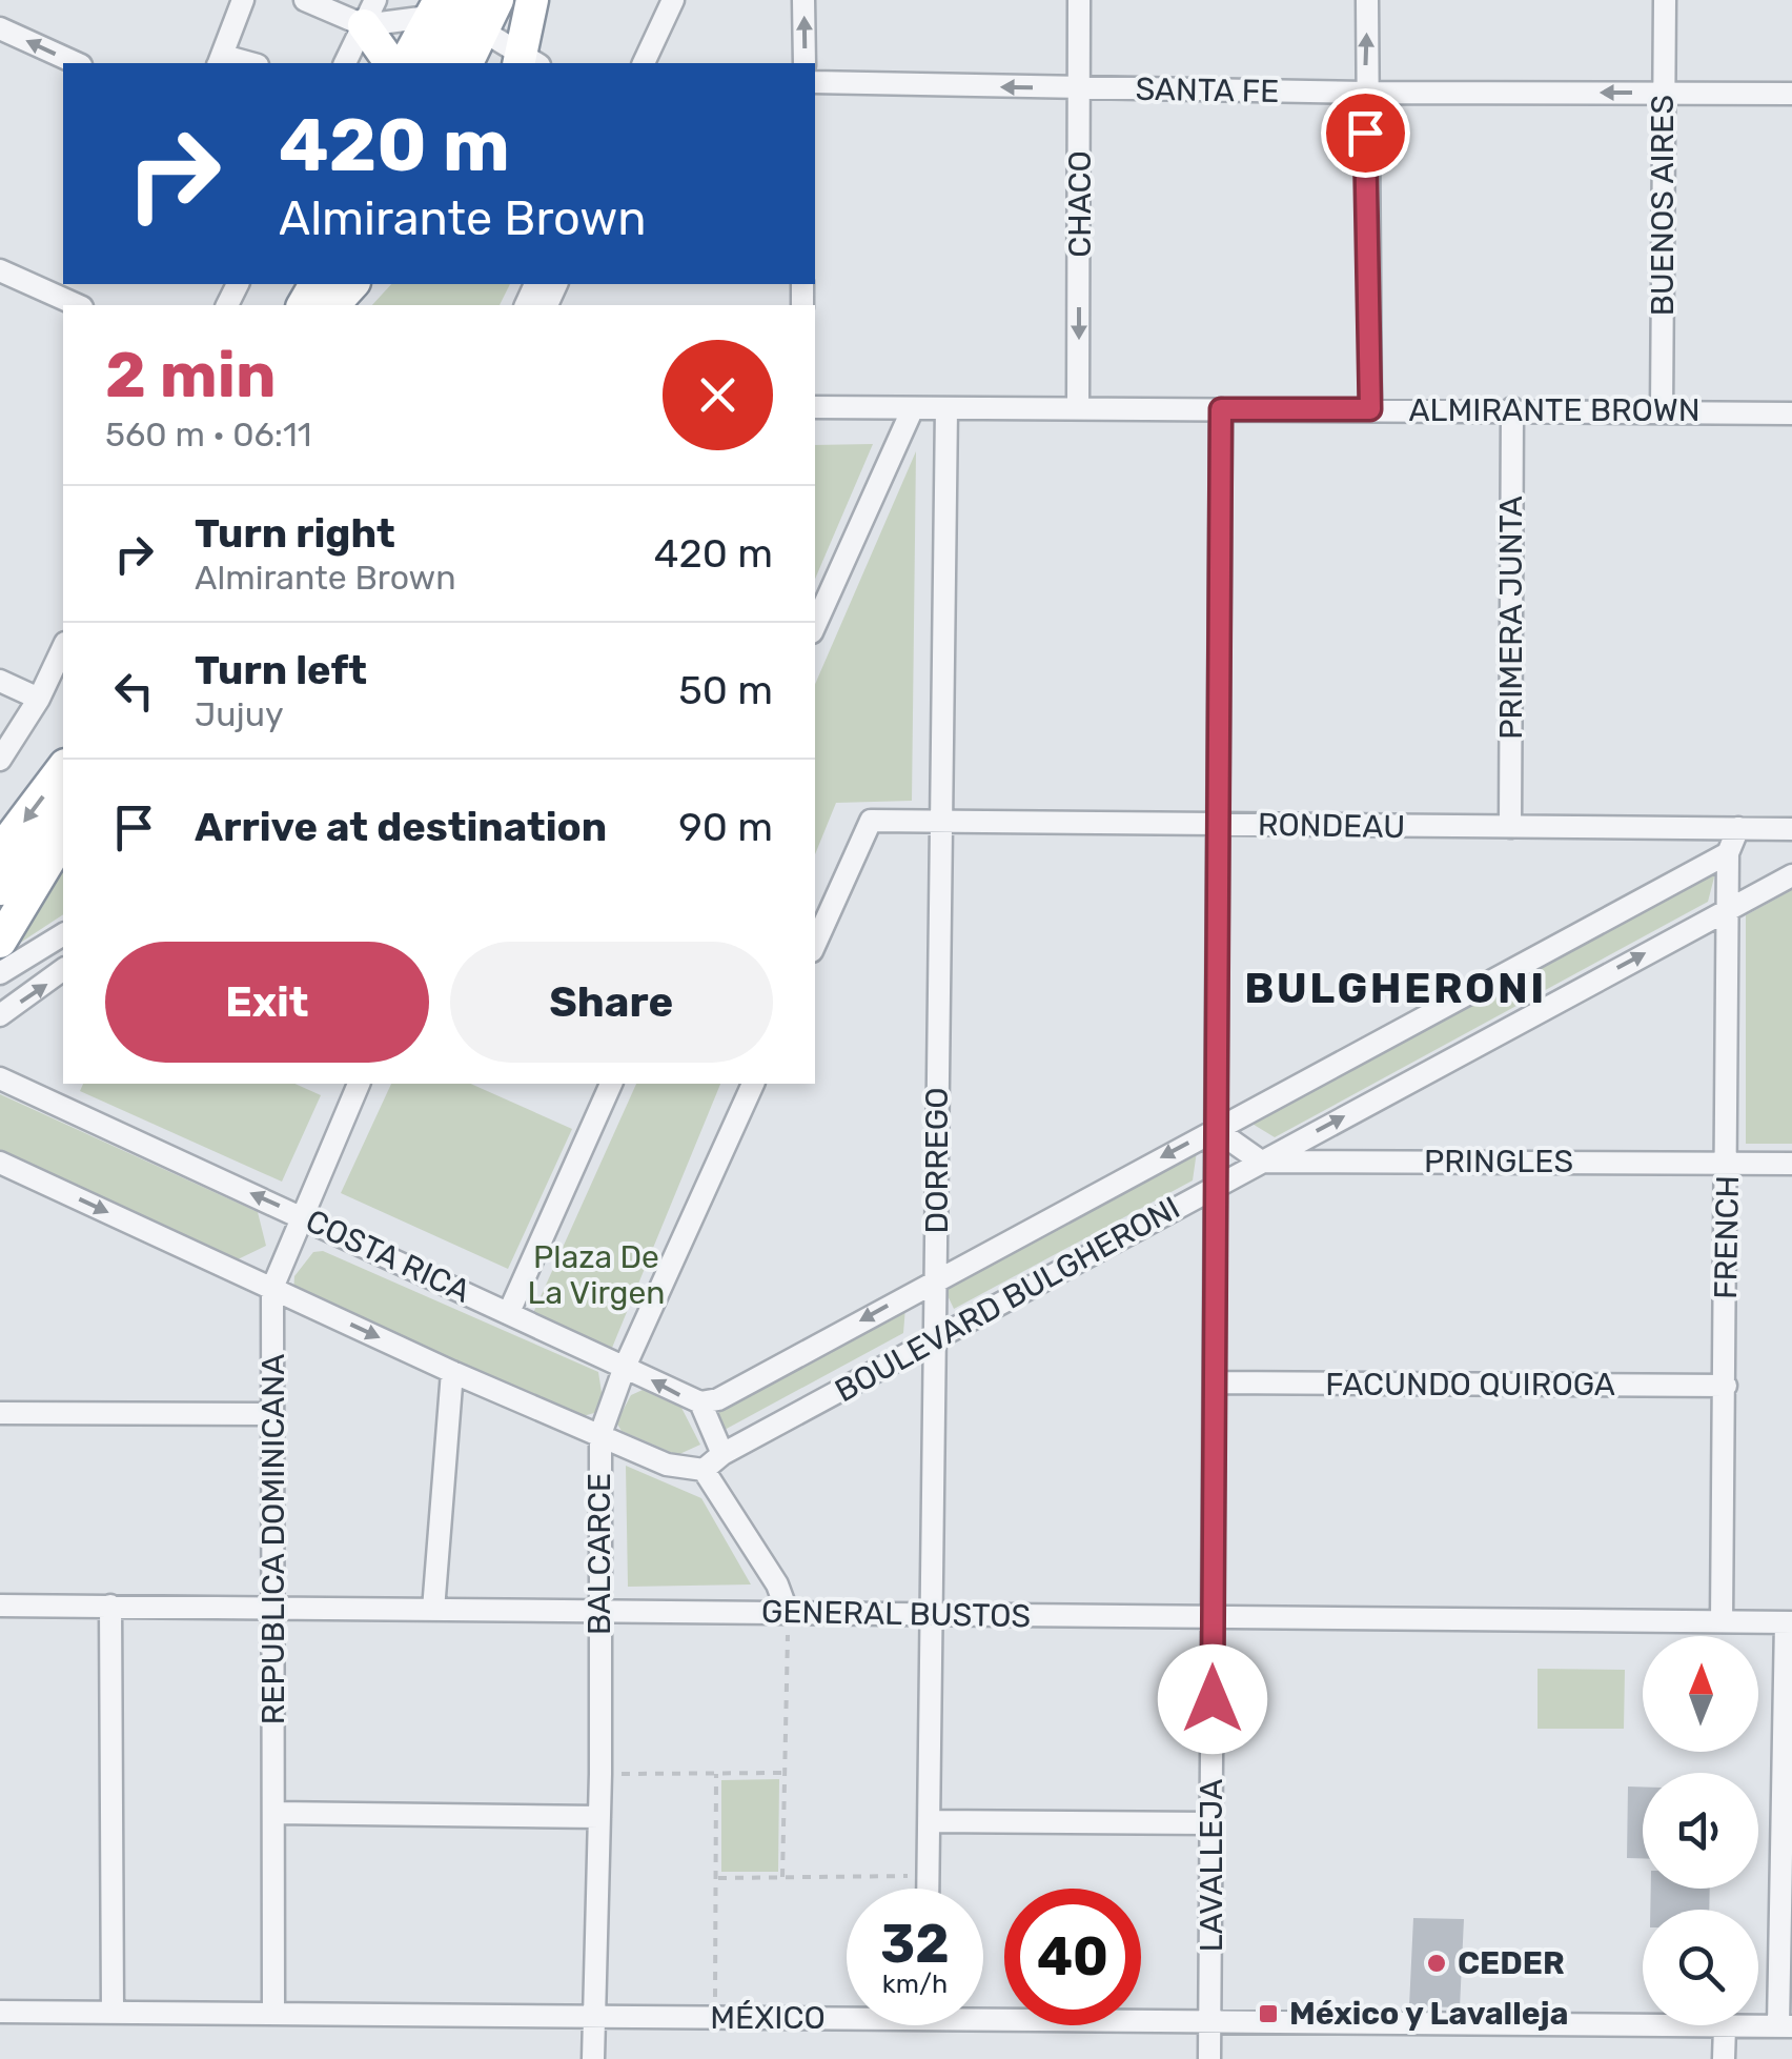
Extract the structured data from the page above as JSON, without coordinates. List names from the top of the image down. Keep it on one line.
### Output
{"streets":{"street":["SANTA FE","CHACO","BUENOS AIRES","ALMIRANTE BROWN","PRIMERA JUNTA","RONDEAU","DORREGO","PRINGLES","FRENCH","COSTA RICA","BOULEVARD BULGHERONI","FACUNDO QUIROGA","REPUBLICA DOMINICANA","BALCARCE","GENERAL BUSTOS","LAVALLEJA","MÉXICO"]},"crossings":[["SANTA FE","CHACO"],["SANTA FE","BUENOS AIRES"],["CHACO","ALMIRANTE BROWN"],["BUENOS AIRES","ALMIRANTE BROWN"],["ALMIRANTE BROWN","PRIMERA JUNTA"],["ALMIRANTE BROWN","DORREGO"],["ALMIRANTE BROWN","LAVALLEJA"],["PRIMERA JUNTA","RONDEAU"],["RONDEAU","DORREGO"],["RONDEAU","LAVALLEJA"],["DORREGO","BOULEVARD BULGHERONI"],["DORREGO","GENERAL BUSTOS"],["PRINGLES","FRENCH"],["PRINGLES","BOULEVARD BULGHERONI"],["FRENCH","BOULEVARD BULGHERONI"],["FRENCH","FACUNDO QUIROGA"],["FRENCH","GENERAL BUSTOS"],["COSTA RICA","BOULEVARD BULGHERONI"],["COSTA RICA","REPUBLICA DOMINICANA"],["COSTA RICA","BALCARCE"],["BOULEVARD BULGHERONI","LAVALLEJA"],["FACUNDO QUIROGA","LAVALLEJA"],["REPUBLICA DOMINICANA","GENERAL BUSTOS"],["REPUBLICA DOMINICANA","MÉXICO"],["BALCARCE","GENERAL BUSTOS"],["BALCARCE","MÉXICO"],["GENERAL BUSTOS","LAVALLEJA"],["LAVALLEJA","MÉXICO"]],"one_way":["SANTA FE","CHACO"],"districts":["BULGHERONI"],"parks":["Plaza De La Virgen"],"places":{"other":["CEDER"],"transit":["México y Lavalleja"]},"north":"top","page":{"turn":["420 m","Almirante Brown"],"heading":["2 min","560 m · 06:11"],"list":[{"name":"Turn right","note":"Almirante Brown","value":"420 m"},{"name":"Turn left","note":"Jujuy","value":"50 m"},{"name":"Arrive at destination","value":"90 m"}],"buttons":["Exit","Share"],"speed":"32 km/h","limit":"40"}}
